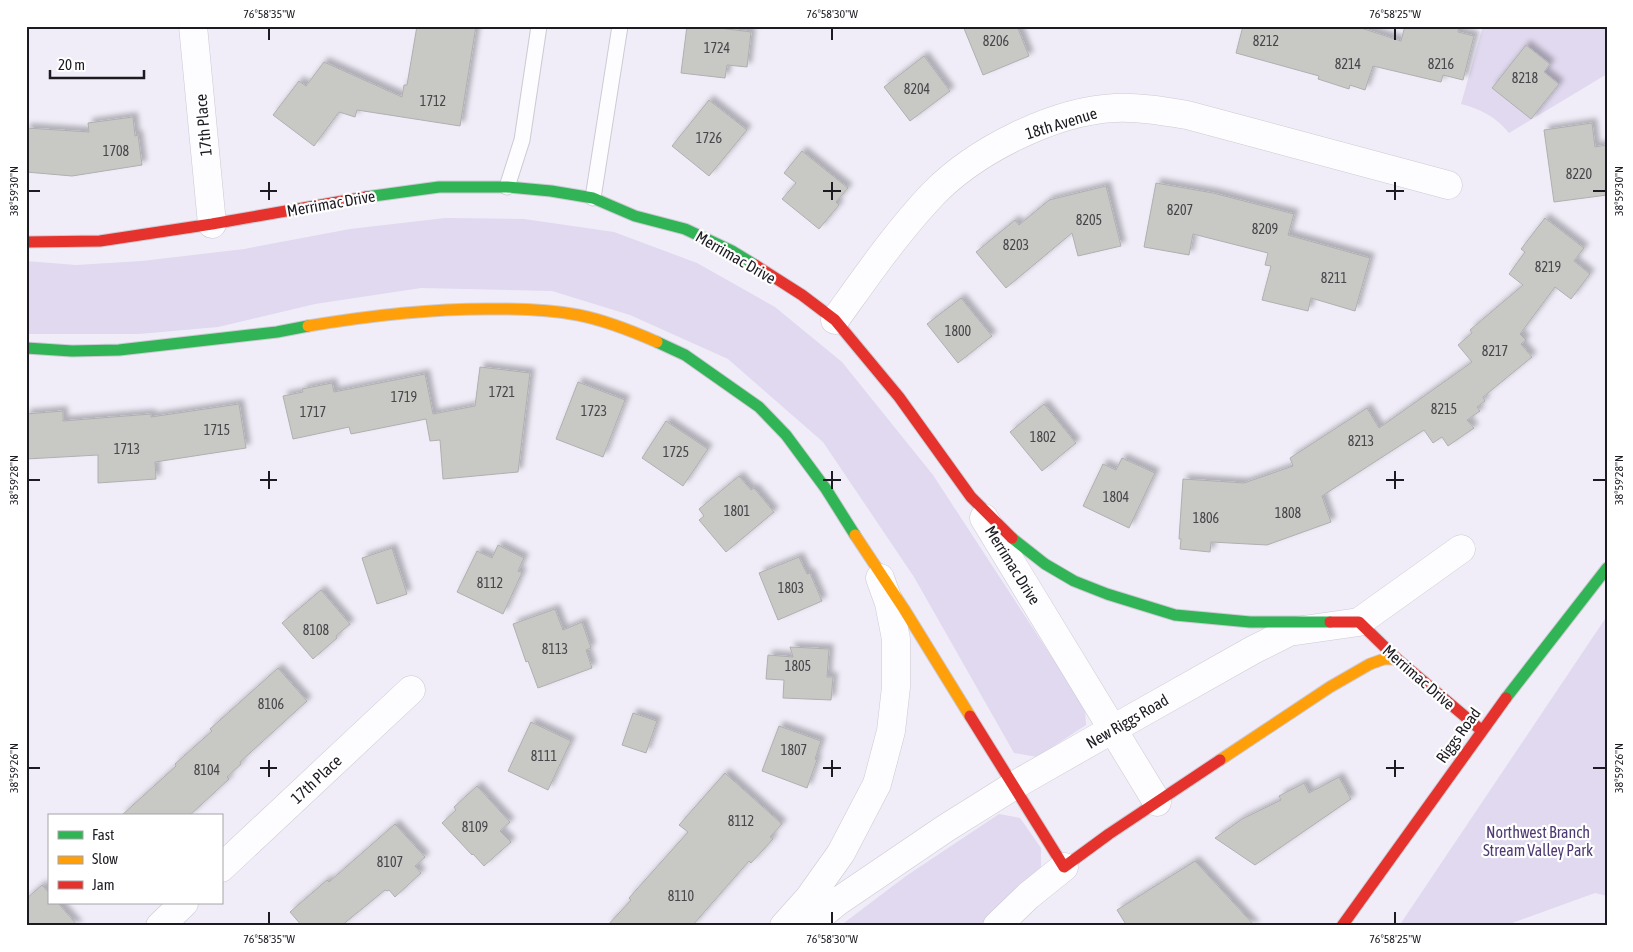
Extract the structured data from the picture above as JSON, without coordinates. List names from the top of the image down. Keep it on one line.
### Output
{"streets":{"street":["18th Avenue","17th Place","Merrimac Drive","New Riggs Road","Riggs Road"]},"crossings":[["18th Avenue","Merrimac Drive"],["17th Place","Merrimac Drive"],["Merrimac Drive","New Riggs Road"],["Merrimac Drive","Riggs Road"]],"parks":["Northwest Branch Stream Valley Park"],"house_numbers":["8206","8212","1724","8214","8216","8218","8204","1712","1726","1708","8220","8207","8205","8209","8203","8219","8211","1800","8217","1721","1719","8215","1723","1717","1715","1802","8213","1713","1725","1804","1801","1808","1806","8112","1803","8108","8113","1805","8106","1807","8111","8104","8112","8109","8107","8110"],"legend":["Fast","Slow","Jam"],"scale_bar":"20 m","coordinates":["76°58'35\"W","76°58'30\"W","76°58'25\"W","38°59'30\"N","38°59'28\"N","38°59'26\"N"]}
